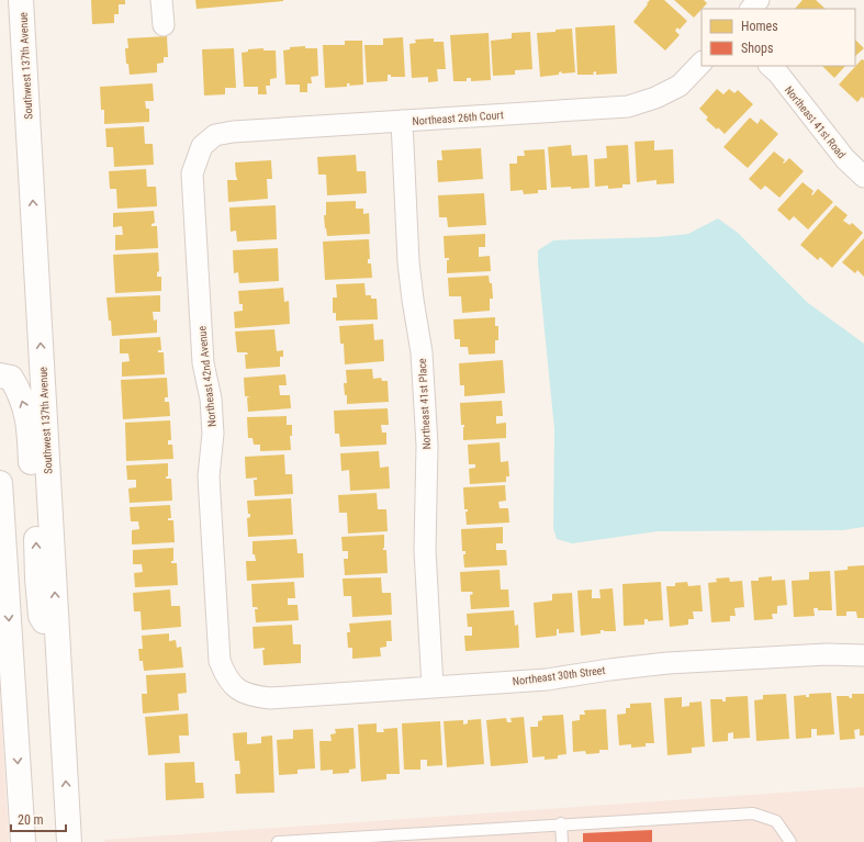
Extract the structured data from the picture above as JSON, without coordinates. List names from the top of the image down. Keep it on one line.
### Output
{"streets":{"main road":["Southwest 137th Avenue"],"street":["Northeast 26th Court","Northeast 41st Road","Northeast 42nd Avenue","Northeast 41st Place","Northeast 30th Street"]},"crossings":[["Northeast 26th Court","Northeast 42nd Avenue"],["Northeast 26th Court","Northeast 41st Place"],["Northeast 42nd Avenue","Northeast 30th Street"],["Northeast 41st Place","Northeast 30th Street"]],"legend":["Homes","Shops"],"scale_bar":"20 m"}
